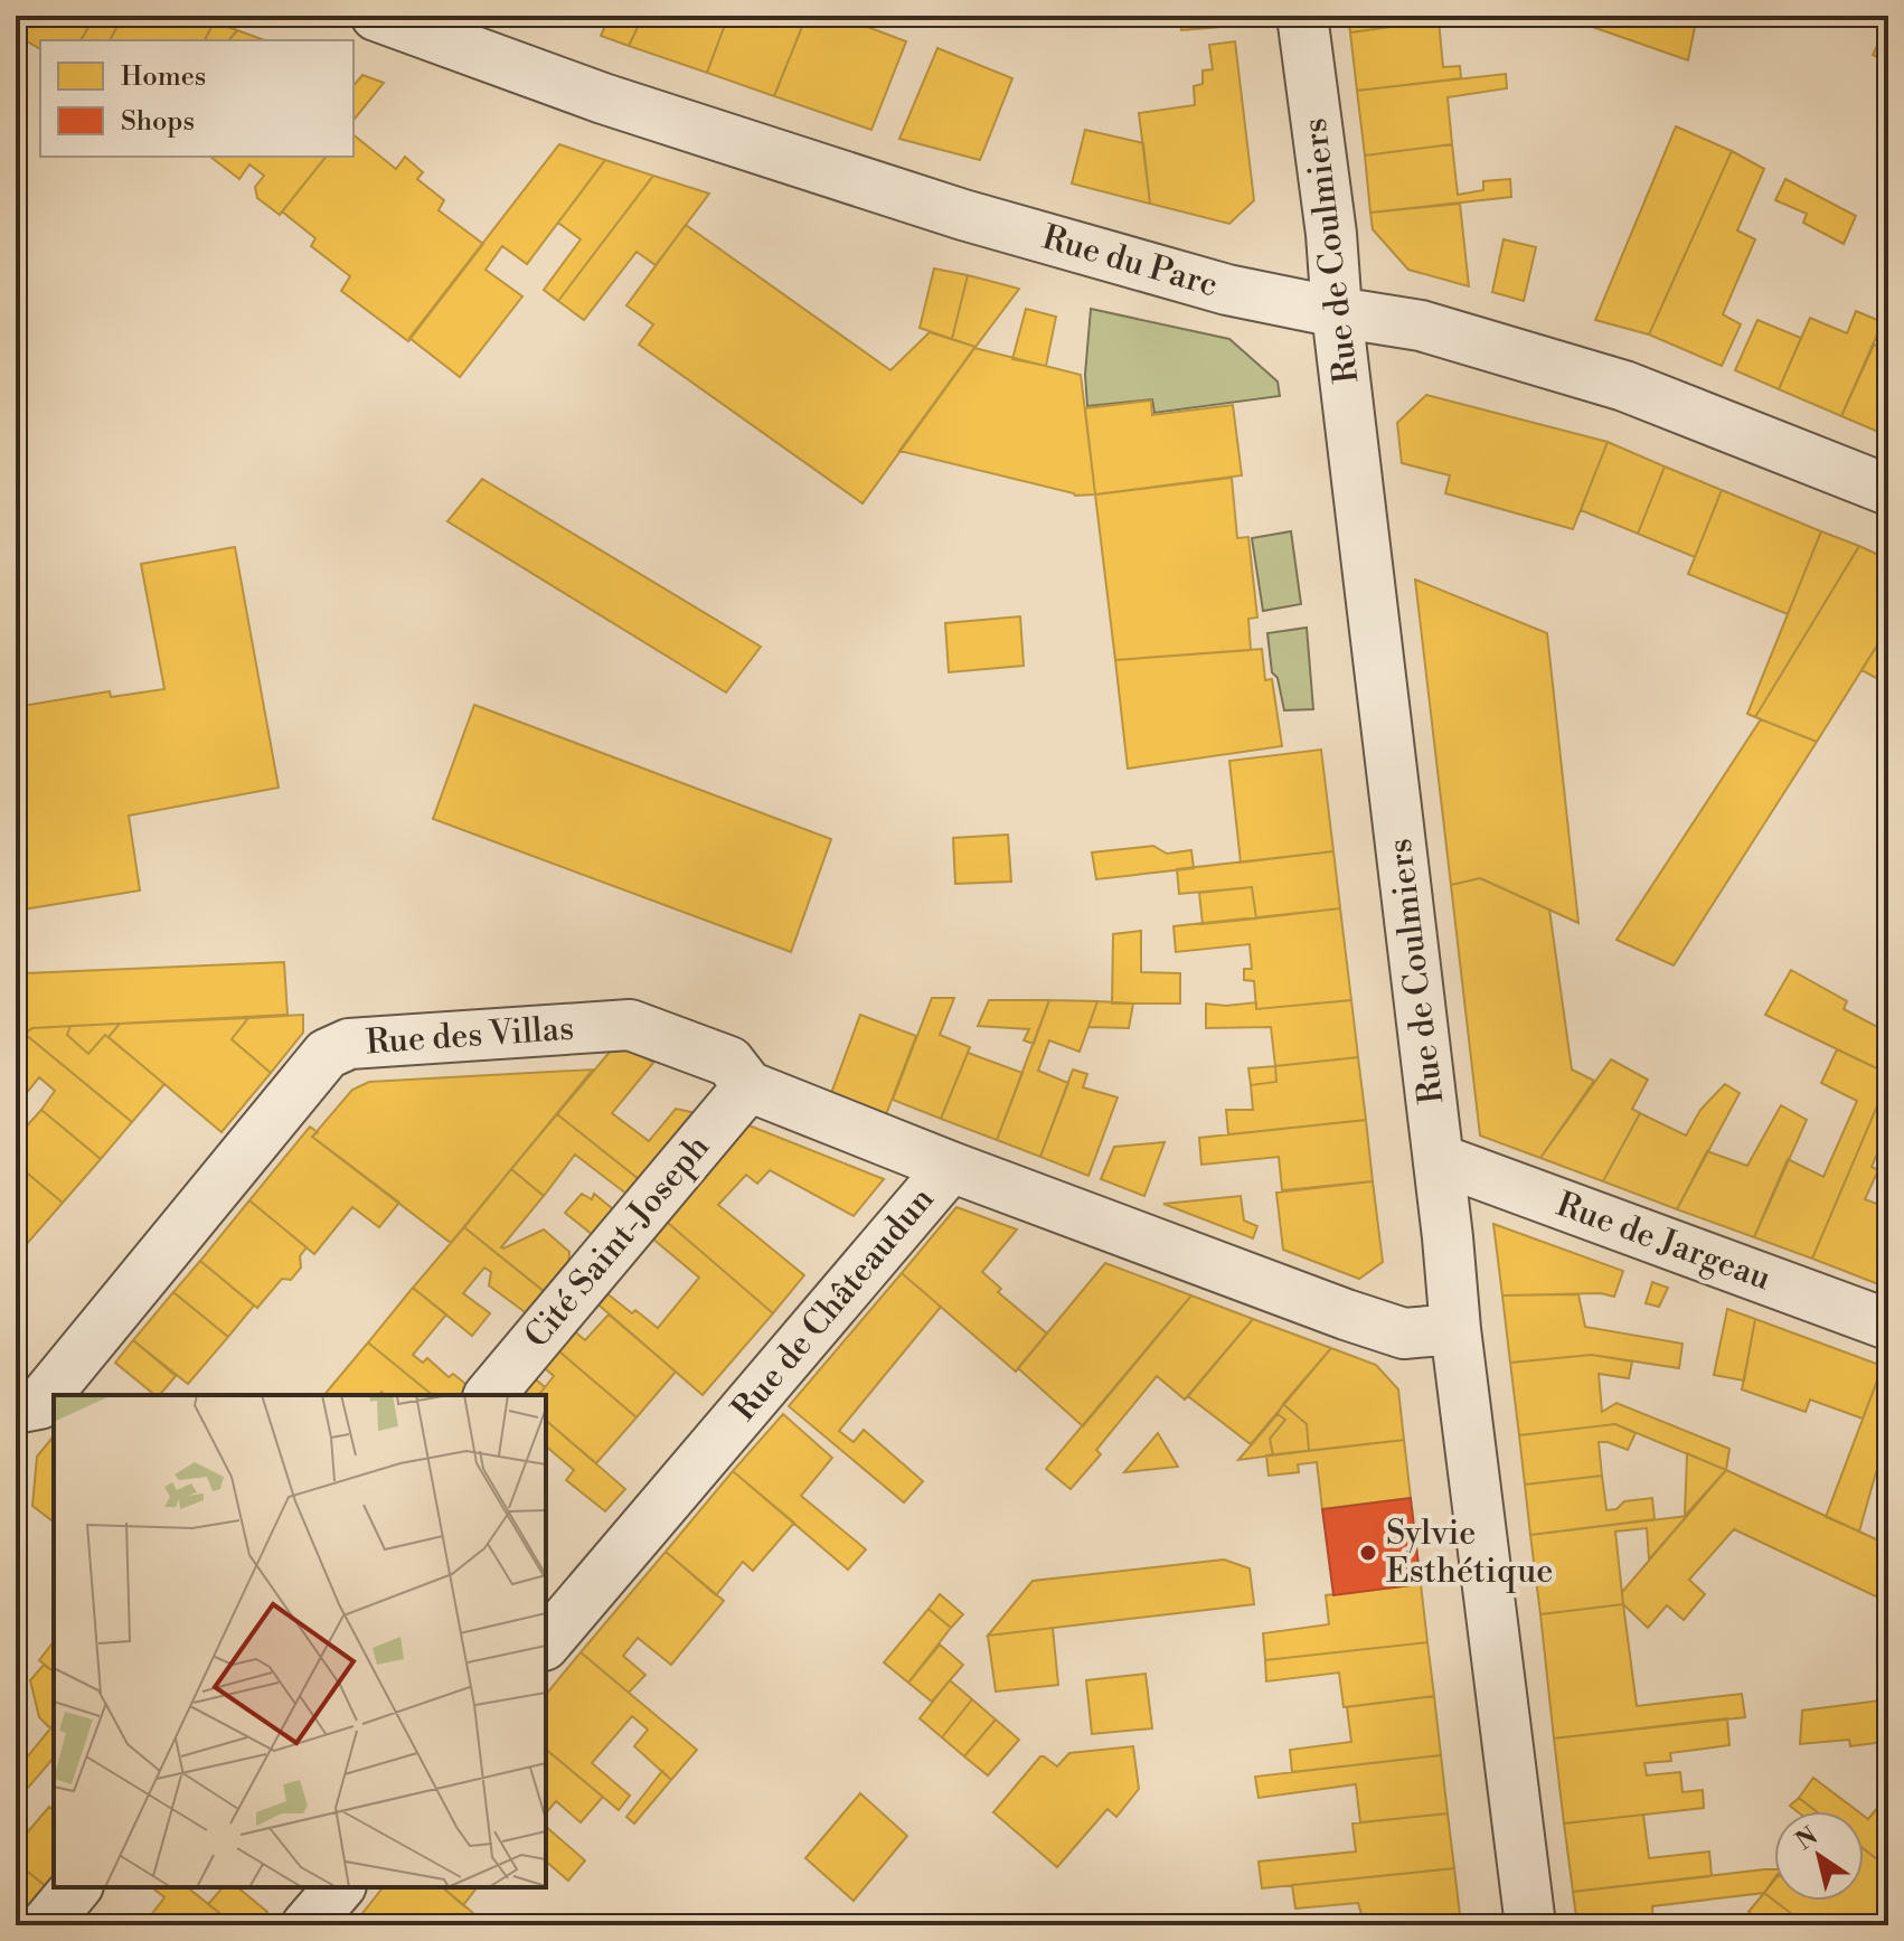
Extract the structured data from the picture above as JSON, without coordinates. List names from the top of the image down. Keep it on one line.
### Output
{"streets":{"street":["Rue de Coulmiers","Rue du Parc","Rue des Villas","Cité Saint-Joseph","Rue de Jargeau","Rue de Châteaudun"]},"crossings":[["Rue de Coulmiers","Rue du Parc"],["Rue de Coulmiers","Rue de Jargeau"],["Rue de Coulmiers","Rue de Châteaudun"],["Rue des Villas","Cité Saint-Joseph"],["Rue des Villas","Rue de Châteaudun"]],"places":["Sylvie Esthétique"],"legend":["Homes","Shops"],"north":"top left"}
